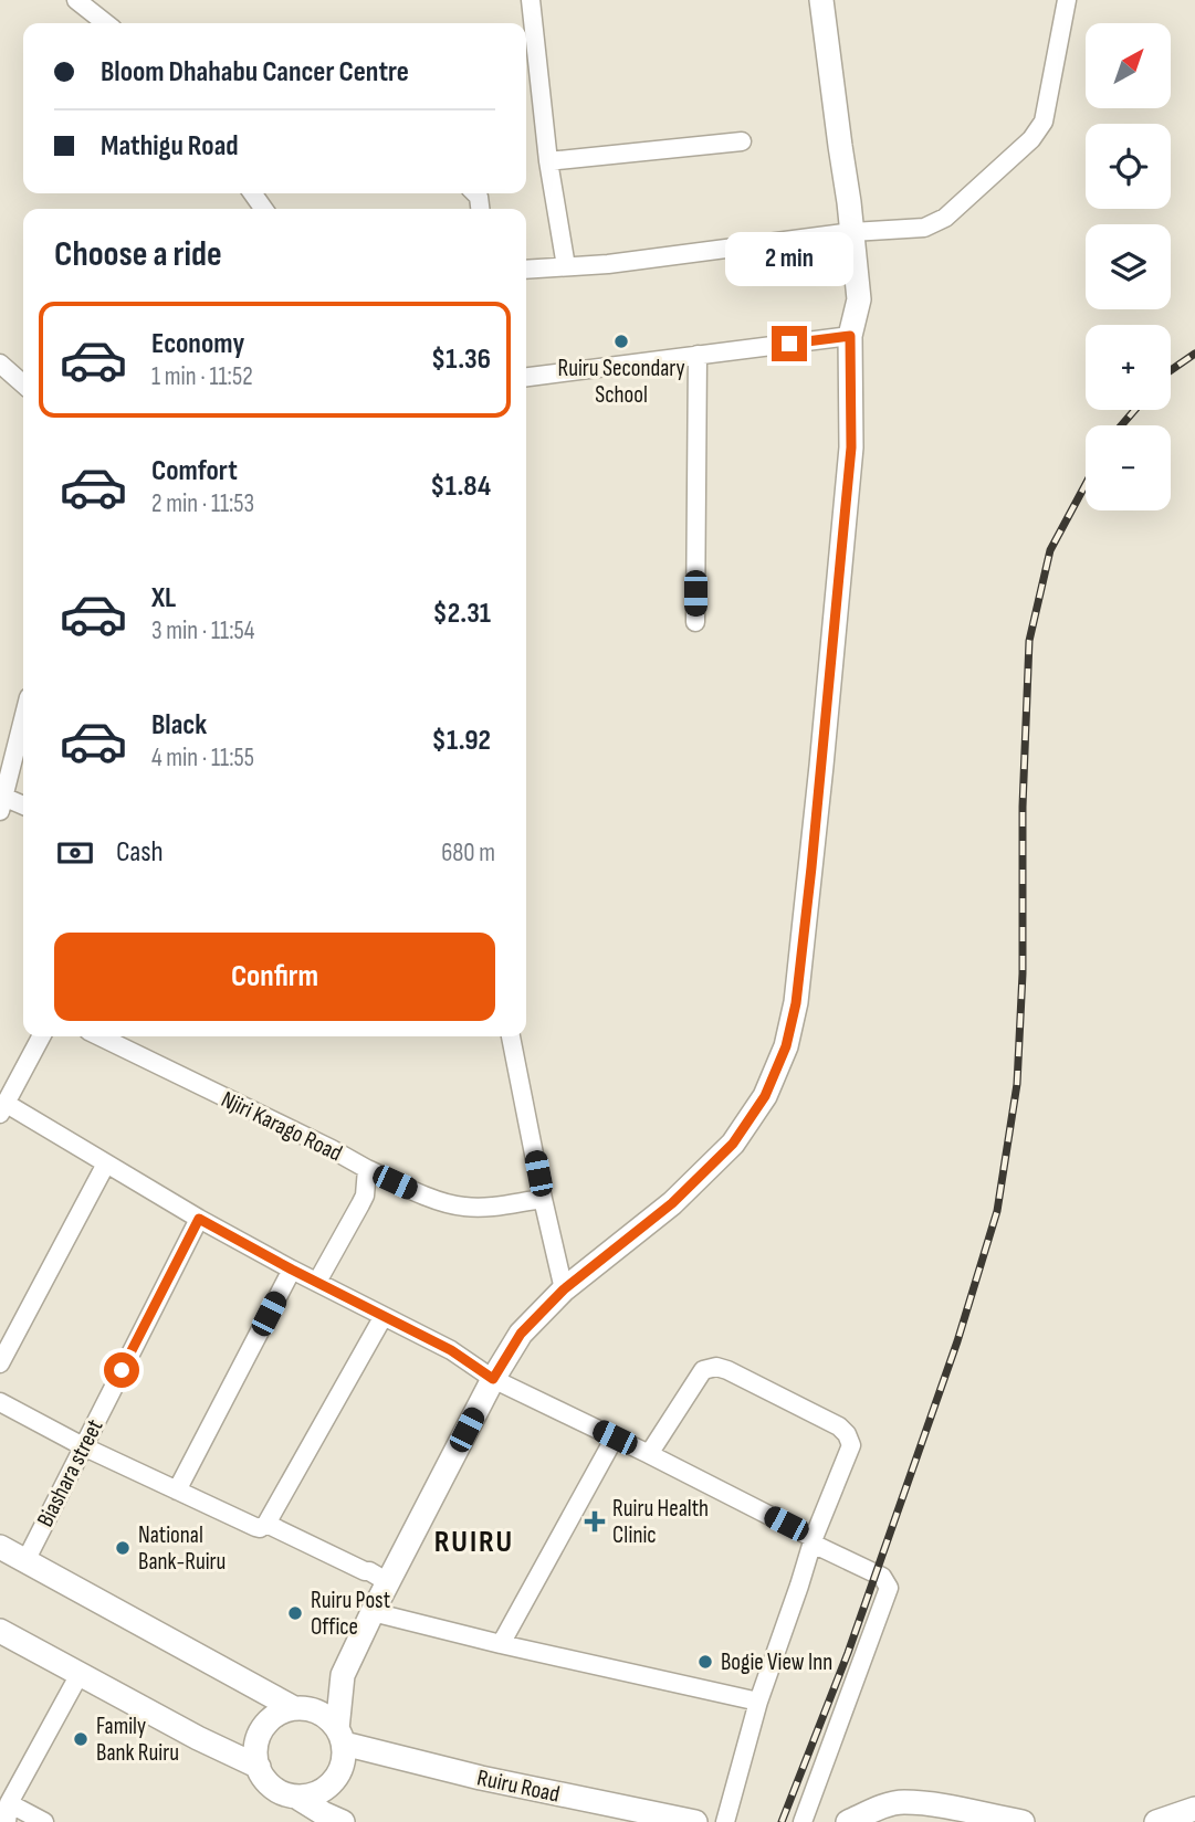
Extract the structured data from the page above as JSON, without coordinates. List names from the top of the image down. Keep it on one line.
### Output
{"streets":{"main road":["Ruiru Road"],"street":["Njiri Karago Road","Biashara street"]},"districts":["RUIRU"],"places":{"other":["Ruiru Secondary School","National Bank-Ruiru","Ruiru Post Office","Bogie View Inn","Family Bank Ruiru"],"health":["Ruiru Health Clinic"]},"north":"top right","page":{"map_buttons":["+","−"],"banner":["Bloom Dhahabu Cancer Centre","Mathigu Road"],"heading":"Choose a ride","bubble":"2 min","list":[{"name":"Economy","note":"1 min · 11:52","value":"$1.36"},{"name":"Comfort","note":"2 min · 11:53","value":"$1.84"},{"name":"XL","note":"3 min · 11:54","value":"$2.31"},{"name":"Black","note":"4 min · 11:55","value":"$1.92"}],"pay":["Cash","680 m"],"buttons":"Confirm"}}
